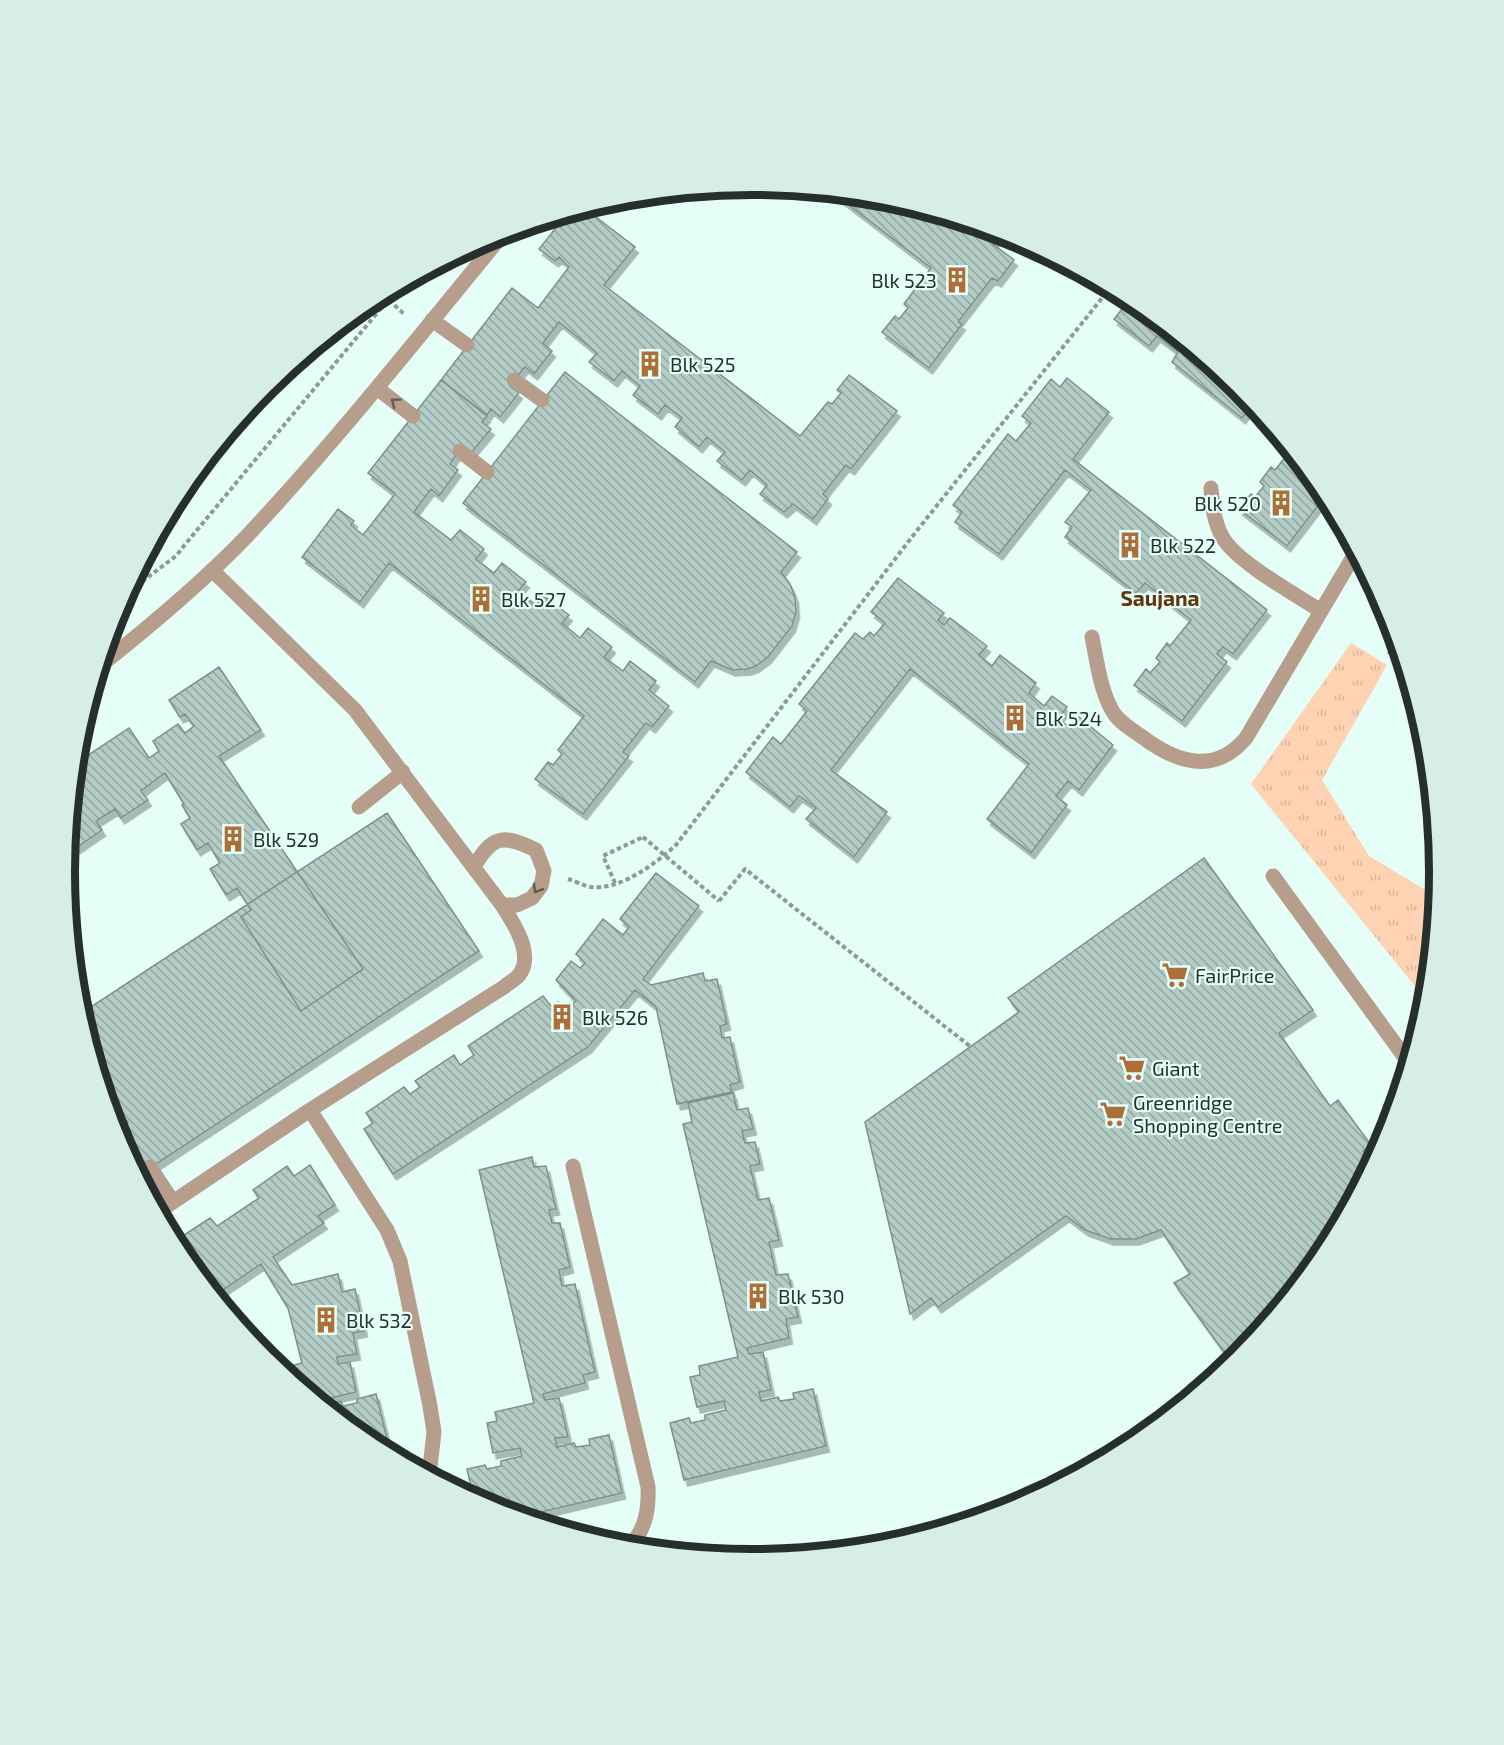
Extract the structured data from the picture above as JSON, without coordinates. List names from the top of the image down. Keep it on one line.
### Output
{"districts":["Saujana"],"places":{"building":["Blk 523","Blk 525","Blk 520","Blk 522","Blk 527","Blk 524","Blk 529","Blk 526","Blk 530","Blk 532"],"supermarket":["FairPrice","Giant","Greenridge Shopping Centre"]}}
